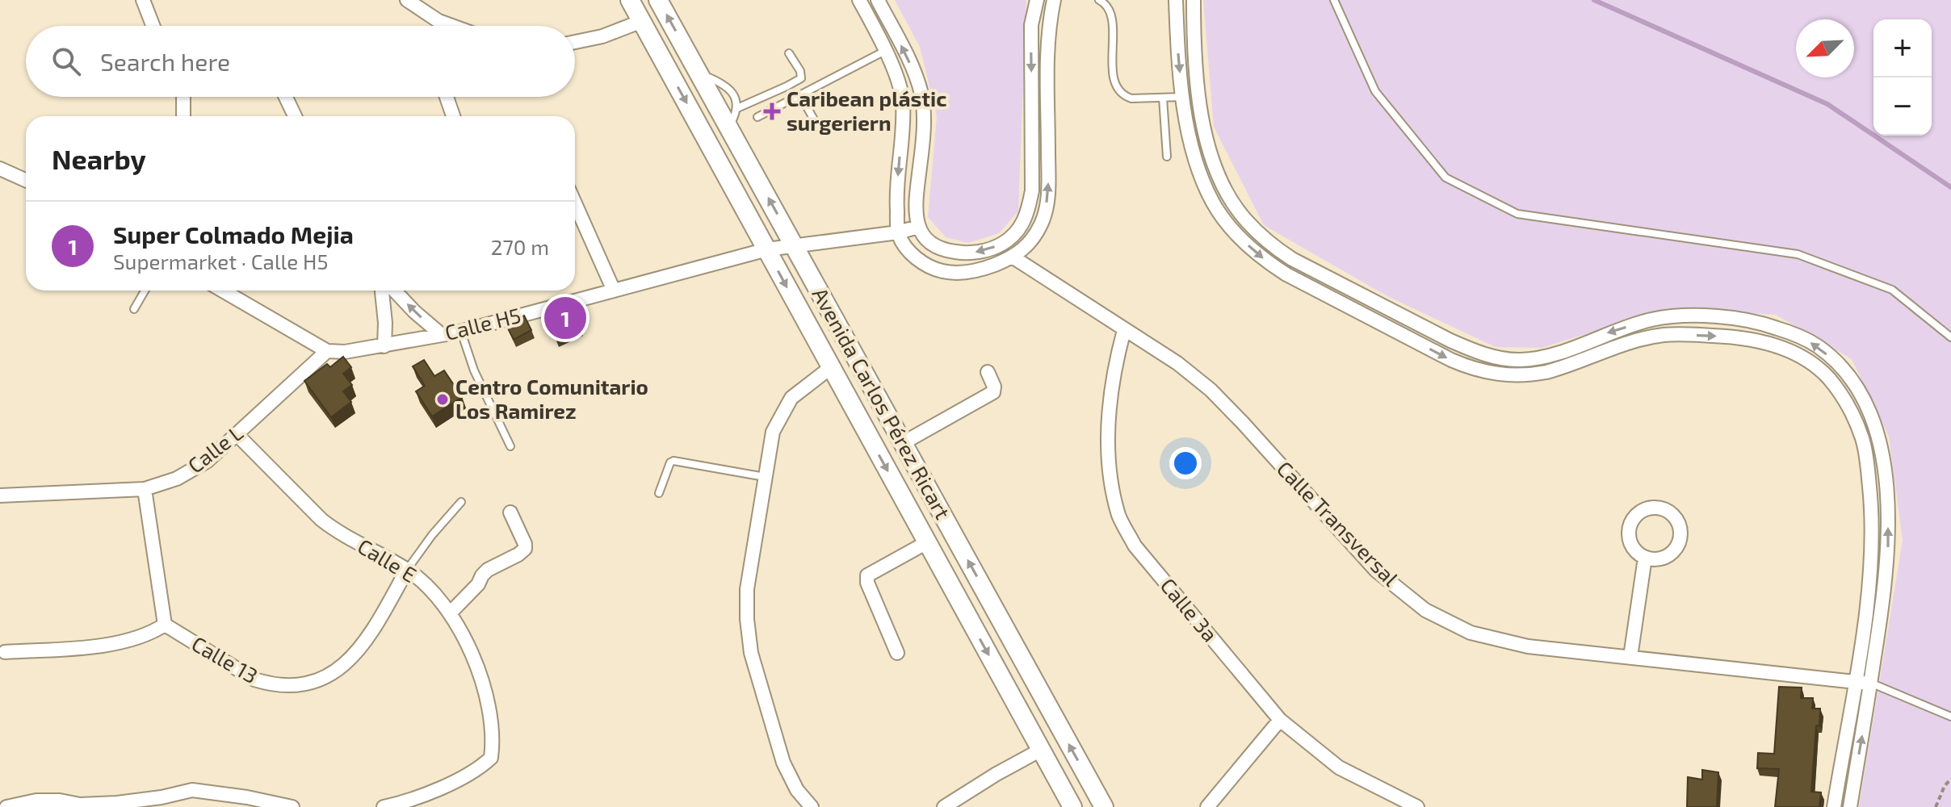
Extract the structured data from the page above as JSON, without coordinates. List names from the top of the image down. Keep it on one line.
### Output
{"streets":{"main road":["Avenida Carlos Pérez Ricart"],"street":["Calle H5","Calle L","Calle Transversal","Calle E","Calle 3a","Calle 13"]},"crossings":[["Calle H5","Avenida Carlos Pérez Ricart"],["Calle H5","Calle L"],["Calle L","Calle E"],["Calle Transversal","Calle 3a"],["Calle E","Calle 13"]],"places":{"health":["Caribean plástic surgeriern"],"other":["Centro Comunitario Los Ramirez"]},"north":"bottom left","page":{"map_buttons":["+","−"],"search":"Search here","heading":"Nearby","list":[{"mark":"1","name":"Super Colmado Mejia","note":"Supermarket · Calle H5","value":"270 m"}],"pins":"1"}}
